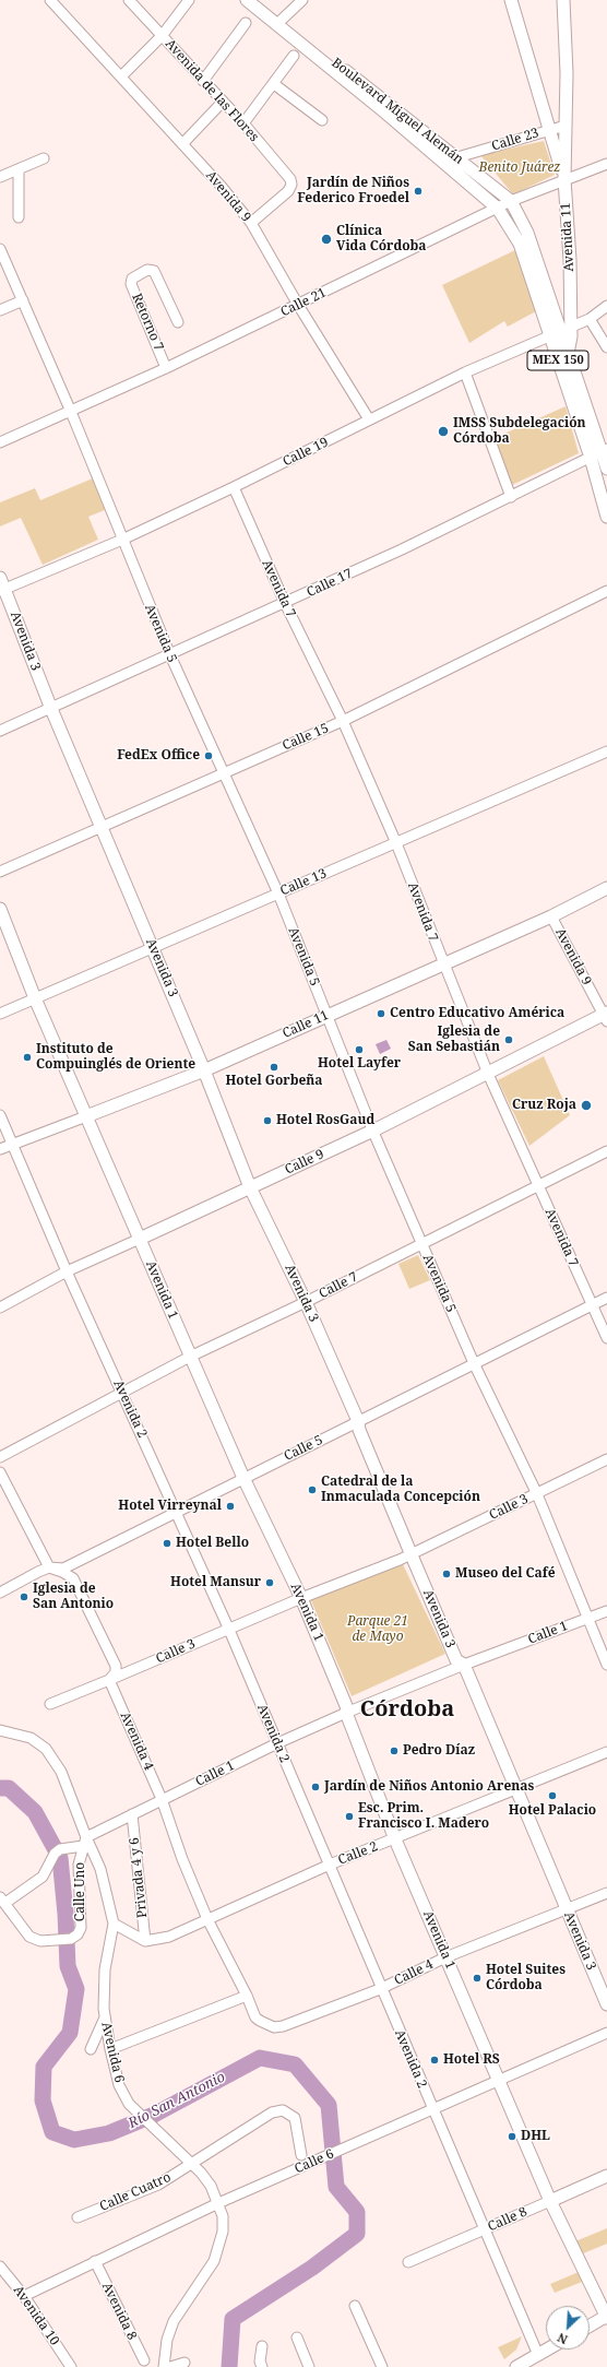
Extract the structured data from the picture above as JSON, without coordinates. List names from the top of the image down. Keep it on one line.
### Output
{"streets":{"main road":["Boulevard Miguel Alemán","Avenida 11","MEX 150","Avenida 3","Calle 11","Calle 9","Avenida 1","Calle 8"],"street":["Avenida de las Flores","Calle 23","Avenida 9","Calle 21","Retorno 7","Calle 19","Calle 17","Avenida 7","Avenida 5","Calle 15","Calle 13","Calle 7","Avenida 2","Calle 5","Calle 3","Calle 1","Avenida 4","Calle 2","Privada 4 y 6","Calle Uno","Calle 4","Avenida 6","Calle 6","Calle Cuatro","Avenida 8","Avenida 10"]},"crossings":[["Avenida de las Flores","Avenida 9"],["Boulevard Miguel Alemán","Calle 23"],["Boulevard Miguel Alemán","Avenida 11"],["Boulevard Miguel Alemán","Calle 21"],["Boulevard Miguel Alemán","Calle 19"],["Calle 23","Avenida 11"],["Avenida 9","Calle 21"],["Avenida 9","Calle 19"],["Avenida 9","Calle 11"],["Avenida 9","Calle 9"],["Avenida 11","Calle 21"],["Avenida 11","Calle 19"],["Avenida 11","Calle 17"],["Calle 21","Retorno 7"],["Calle 21","Avenida 5"],["Calle 19","Avenida 7"],["Calle 19","Avenida 5"],["Calle 19","Avenida 3"],["Calle 17","Avenida 7"],["Calle 17","Avenida 5"],["Calle 17","Avenida 3"],["Avenida 7","Calle 15"],["Avenida 7","Calle 13"],["Avenida 7","Calle 11"],["Avenida 7","Calle 9"],["Avenida 7","Calle 7"],["Avenida 7","Calle 5"],["Avenida 5","Calle 15"],["Avenida 5","Calle 13"],["Avenida 5","Calle 11"],["Avenida 5","Calle 9"],["Avenida 5","Calle 7"],["Avenida 5","Calle 5"],["Avenida 5","Calle 3"],["Avenida 5","Calle 1"],["Avenida 3","Calle 15"],["Avenida 3","Calle 13"],["Avenida 3","Calle 11"],["Avenida 3","Calle 9"],["Avenida 3","Calle 7"],["Avenida 3","Calle 5"],["Avenida 3","Calle 3"],["Avenida 3","Calle 1"],["Avenida 3","Calle 2"],["Avenida 3","Calle 4"],["Calle 13","Avenida 1"],["Calle 11","Avenida 1"],["Calle 11","Avenida 2"],["Calle 9","Avenida 1"],["Calle 9","Avenida 2"],["Calle 7","Avenida 1"],["Calle 7","Avenida 2"],["Avenida 1","Calle 5"],["Avenida 1","Calle 3"],["Avenida 1","Calle 1"],["Avenida 1","Calle 2"],["Avenida 1","Calle 4"],["Avenida 1","Calle 6"],["Avenida 1","Calle 8"],["Avenida 2","Calle 5"],["Avenida 2","Calle 3"],["Avenida 2","Calle 1"],["Avenida 2","Calle 2"],["Avenida 2","Calle 4"],["Avenida 2","Calle 6"],["Avenida 2","Calle 8"],["Calle 3","Avenida 4"],["Calle 1","Avenida 4"],["Calle 1","Privada 4 y 6"],["Calle 1","Calle Uno"],["Calle 1","Avenida 6"],["Avenida 4","Calle 2"],["Avenida 4","Calle 4"],["Calle 2","Privada 4 y 6"],["Calle Uno","Avenida 6"],["Avenida 6","Calle 6"],["Avenida 6","Calle Cuatro"],["Calle 6","Avenida 8"],["Calle 6","Avenida 10"]],"districts":["Córdoba"],"water":["Río San Antonio"],"parks":["Benito Juárez","Parque 21 de Mayo"],"places":["Jardín de Niños Federico Froedel","Clínica Vida Córdoba","IMSS Subdelegación Córdoba","FedEx Office","Centro Educativo América","Iglesia de San Sebastián","Hotel Layfer","Instituto de Compuinglés de Oriente","Hotel Gorbeña","Cruz Roja","Hotel RosGaud","Catedral de la Inmaculada Concepción","Hotel Virreynal","Hotel Bello","Museo del Café","Hotel Mansur","Iglesia de San Antonio","Pedro Díaz","Jardín de Niños Antonio Arenas","Hotel Palacio","Esc. Prim. Francisco I. Madero","Hotel Suites Córdoba","Hotel RS","DHL"],"north":"bottom left"}
